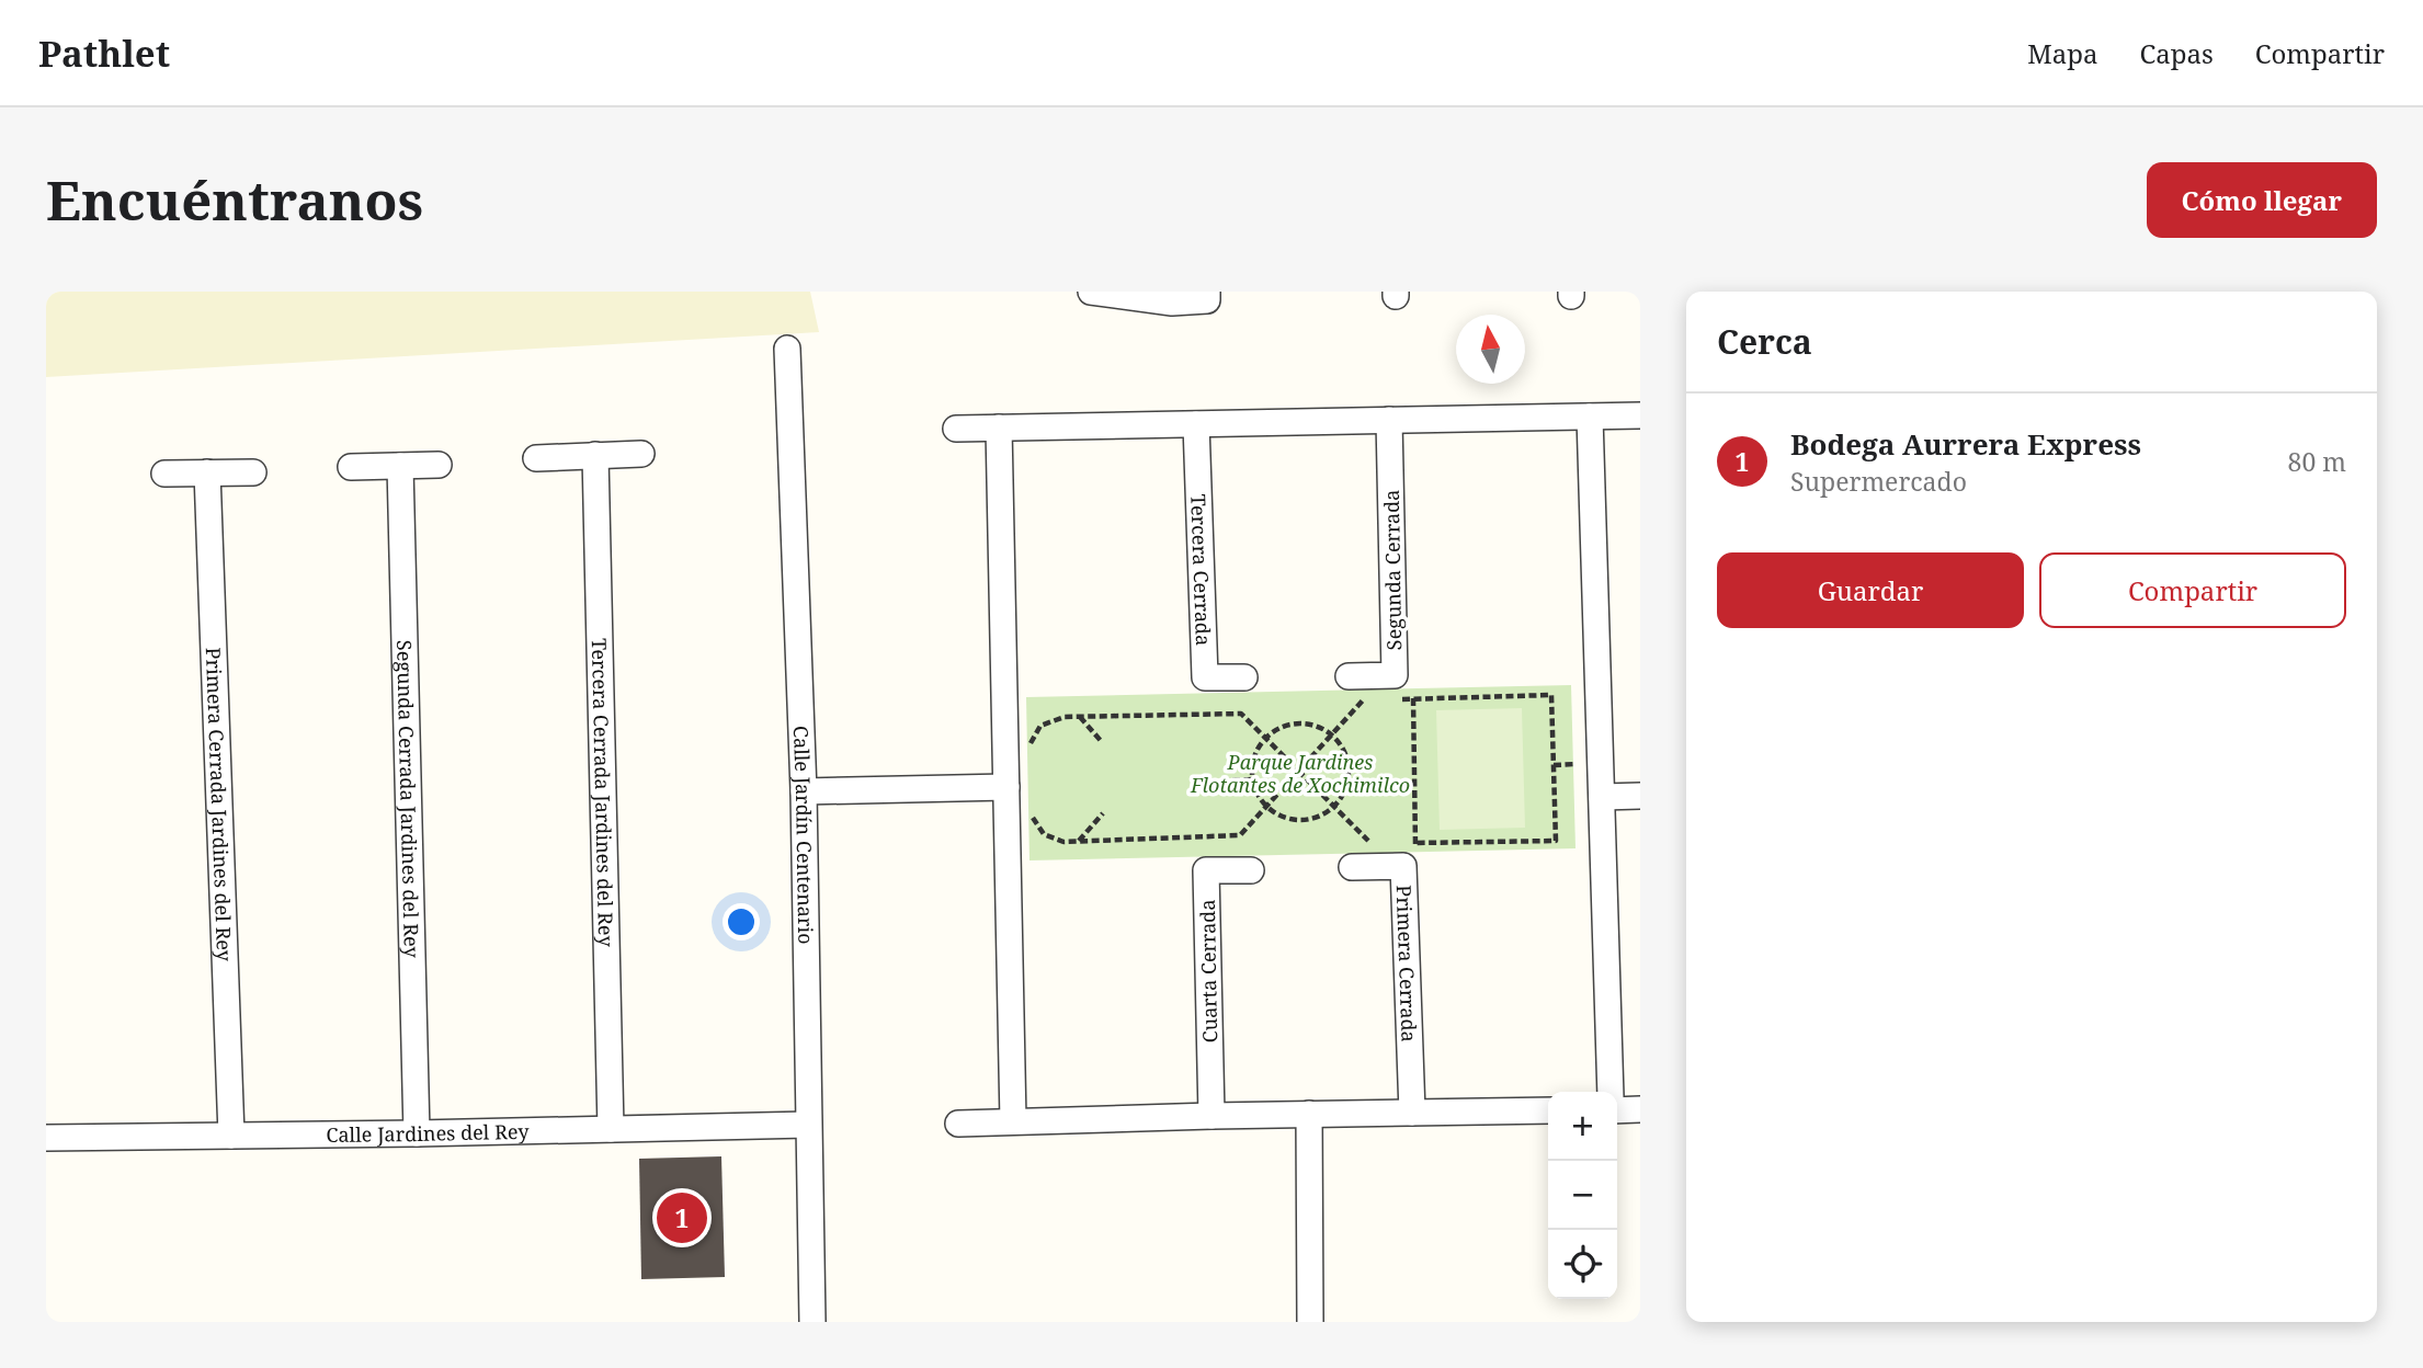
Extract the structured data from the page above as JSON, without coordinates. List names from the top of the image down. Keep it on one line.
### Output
{"streets":{"street":["Segunda Cerrada","Tercera Cerrada","Tercera Cerrada Jardines del Rey","Segunda Cerrada Jardines del Rey","Primera Cerrada Jardines del Rey","Calle Jardín Centenario","Primera Cerrada","Cuarta Cerrada","Calle Jardines del Rey"]},"crossings":[["Tercera Cerrada Jardines del Rey","Calle Jardines del Rey"],["Segunda Cerrada Jardines del Rey","Calle Jardines del Rey"],["Primera Cerrada Jardines del Rey","Calle Jardines del Rey"],["Calle Jardín Centenario","Calle Jardines del Rey"]],"parks":["Parque Jardines Flotantes de Xochimilco"],"north":"top","page":{"header":"Pathlet","nav":["Mapa","Capas","Compartir"],"buttons":["Cómo llegar",["Guardar","Compartir"]],"title":"Encuéntranos","heading":"Cerca","list":[{"mark":"1","name":"Bodega Aurrera Express","note":"Supermercado","value":"80 m"}],"map_buttons":["+","−"],"pins":"1"}}
